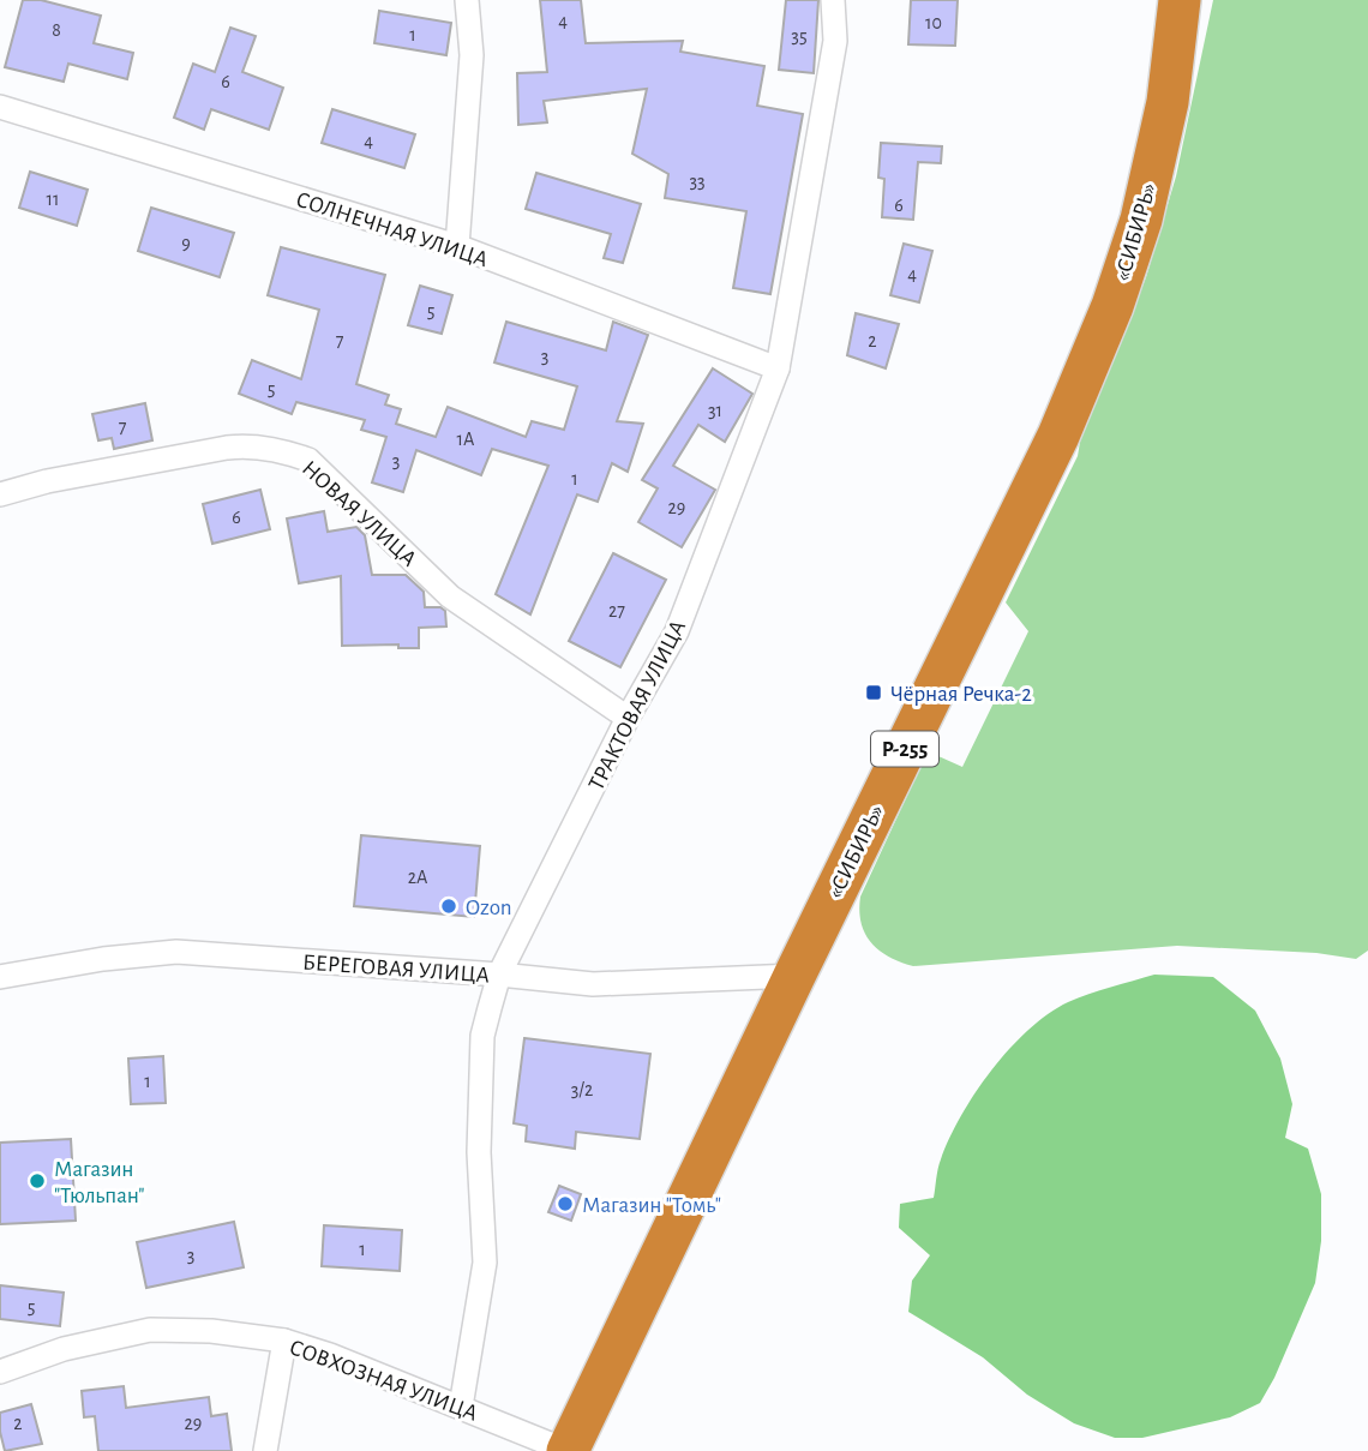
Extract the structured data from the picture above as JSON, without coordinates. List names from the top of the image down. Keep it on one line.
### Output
{"streets":{"highway":["«СИБИРЬ»","Р-255"],"street":["СОЛНЕЧНАЯ УЛИЦА","НОВАЯ УЛИЦА","ТРАКТОВАЯ УЛИЦА","БЕРЕГОВАЯ УЛИЦА","СОВХОЗНАЯ УЛИЦА"]},"crossings":[["СОЛНЕЧНАЯ УЛИЦА","ТРАКТОВАЯ УЛИЦА"],["«СИБИРЬ»","БЕРЕГОВАЯ УЛИЦА"],["«СИБИРЬ»","СОВХОЗНАЯ УЛИЦА"],["НОВАЯ УЛИЦА","ТРАКТОВАЯ УЛИЦА"],["ТРАКТОВАЯ УЛИЦА","БЕРЕГОВАЯ УЛИЦА"],["ТРАКТОВАЯ УЛИЦА","СОВХОЗНАЯ УЛИЦА"]],"places":{"transit":["Чёрная Речка-2"],"other":["Ozon","Магазин \"Тюльпан\"","Магазин \"Томь\""]},"house_numbers":["4","10","8","1","35","6","4","33","11","6","9","4","5","7","2","3","5","31","7","1А","3","1","29","6","27","2А","1","3/2","1","3","5","2","29"]}
